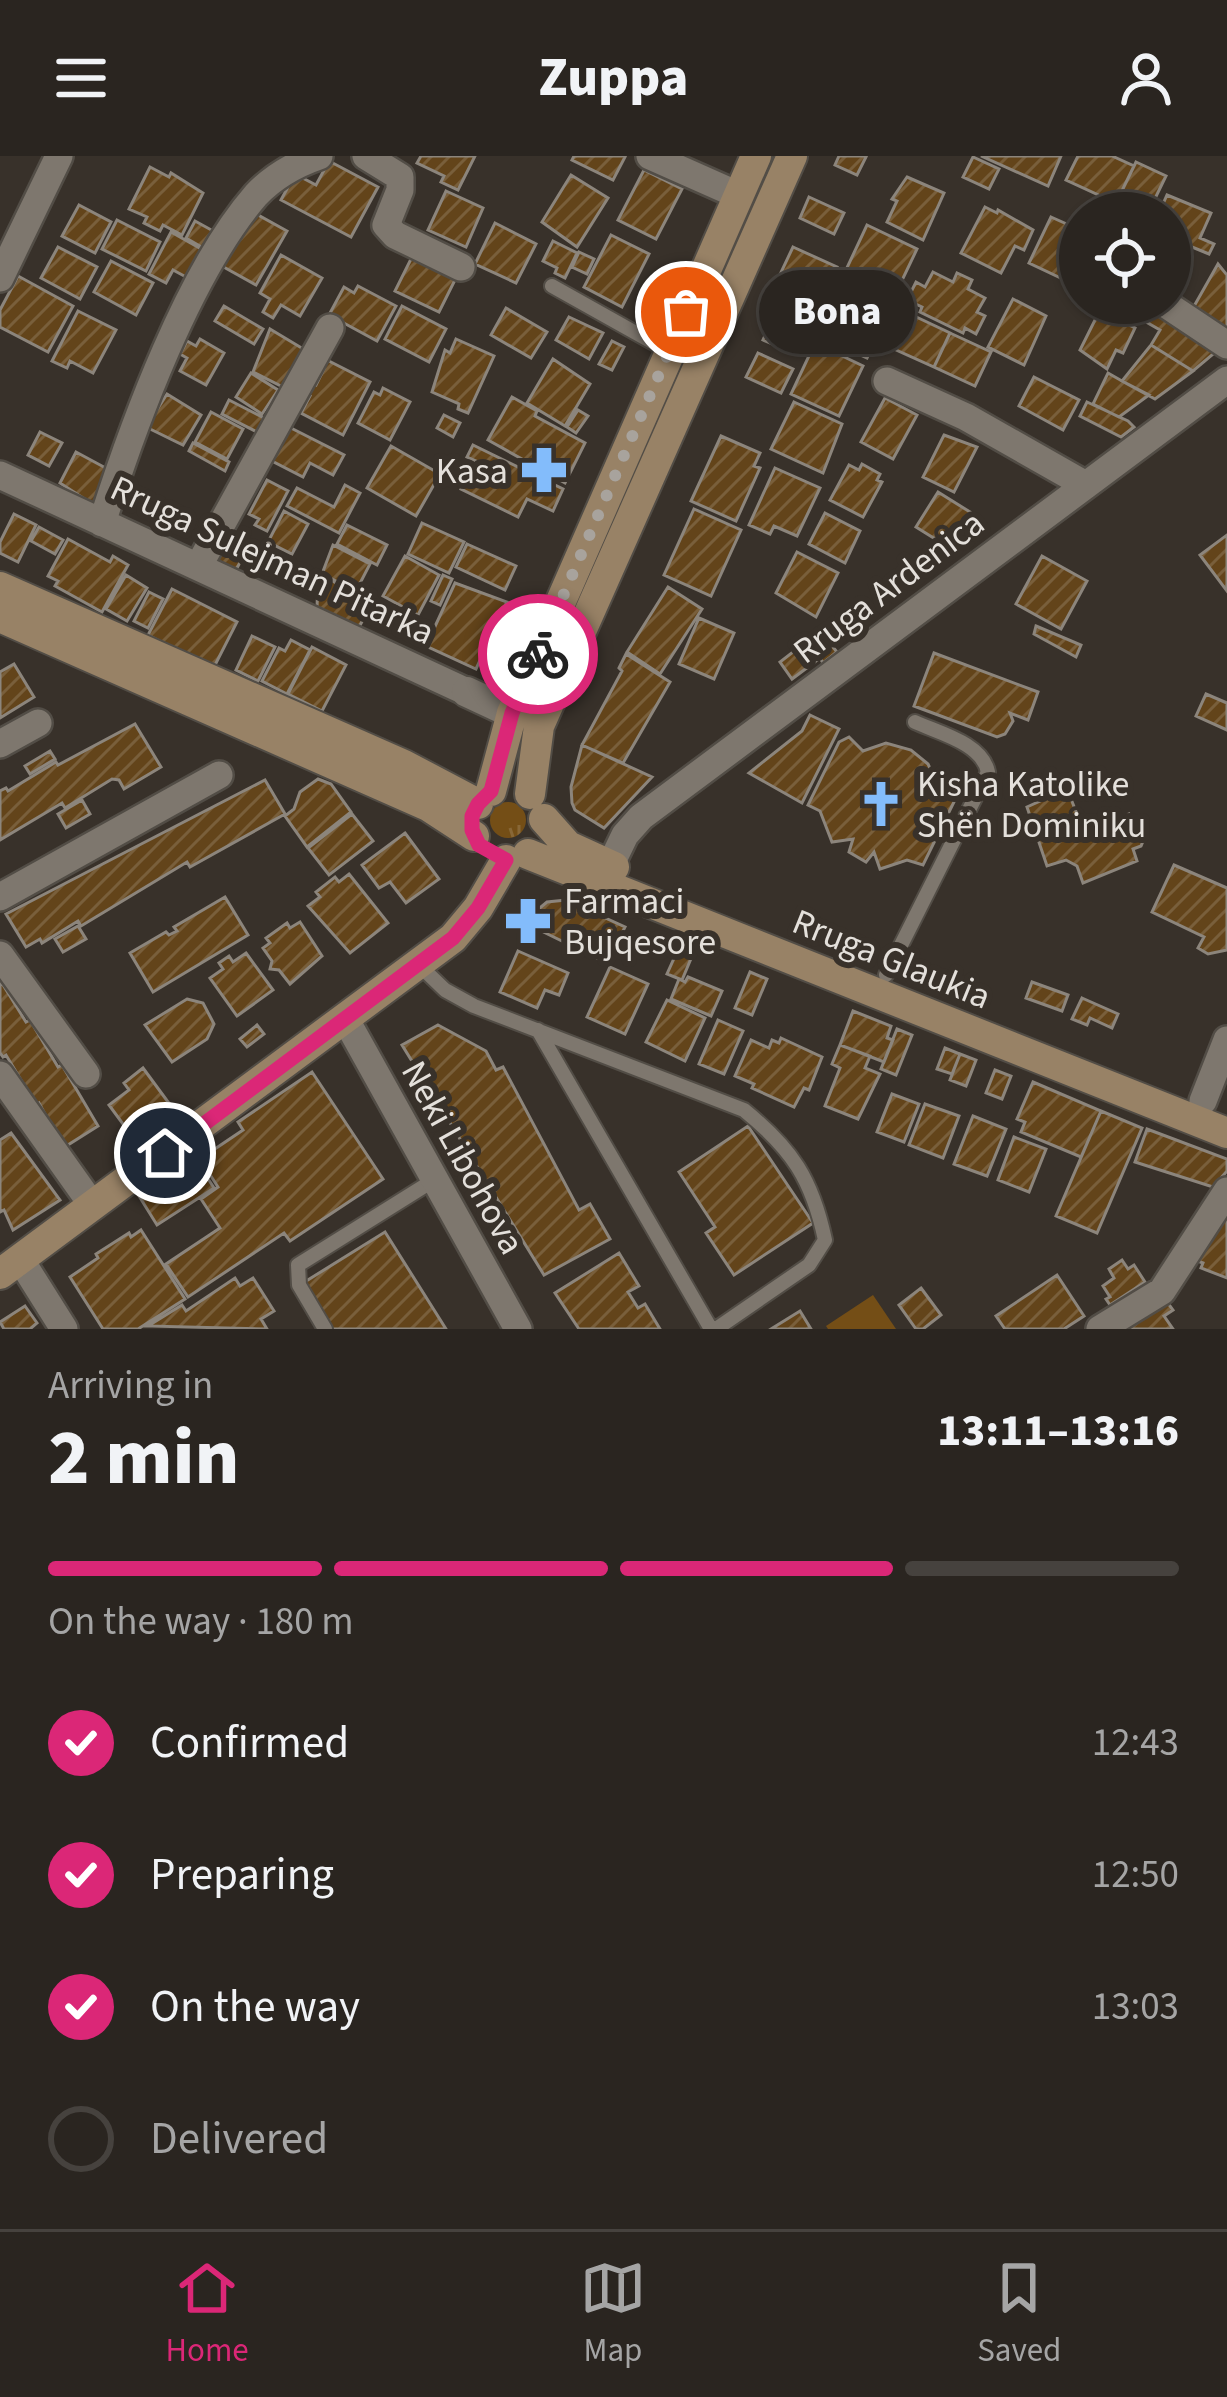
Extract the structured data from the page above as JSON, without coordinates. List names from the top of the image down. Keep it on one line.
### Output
{"streets":{"main road":["Rruga Glaukia"],"street":["Rruga Sulejman Pitarka","Rruga Ardenica","Neki Libohova"]},"crossings":[["Rruga Ardenica","Rruga Glaukia"]],"places":{"other":["Bona"],"pharmacy":["Kasa","Farmaci Bujqesore"],"church":["Kisha Katolike Shën Dominiku"]},"page":{"header":"Zuppa","bubble":"Bona","heading":["2 min","Arriving in","13:11–13:16"],"bar":"On the way · 180 m","list":[["Confirmed","12:43"],["Preparing","12:50"],["On the way","13:03"],"Delivered"],"tabs":["Home","Map","Saved"]}}
